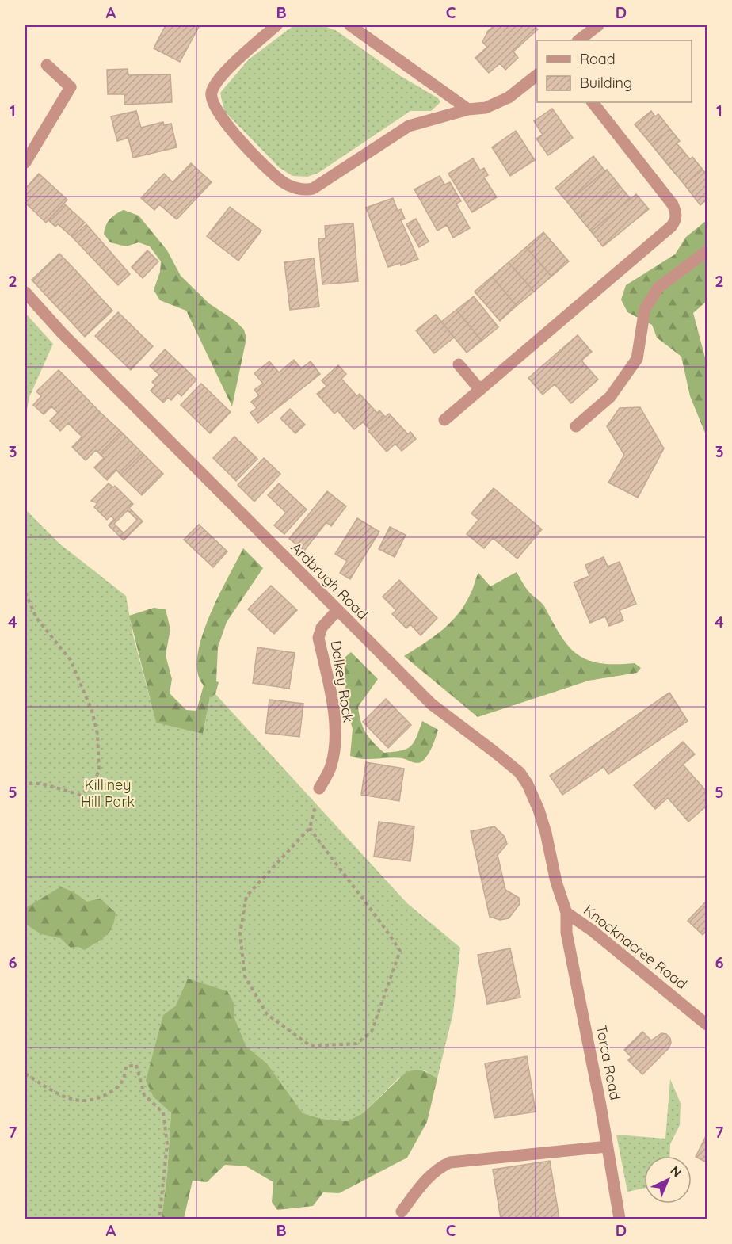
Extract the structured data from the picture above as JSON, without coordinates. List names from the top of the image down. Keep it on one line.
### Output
{"streets":{"street":["Ardbrugh Road","Dalkey Rock","Knocknacree Road","Torca Road"]},"crossings":[["Ardbrugh Road","Dalkey Rock"],["Ardbrugh Road","Knocknacree Road"],["Ardbrugh Road","Torca Road"],["Knocknacree Road","Torca Road"]],"parks":["Killiney Hill Park"],"legend":["Road","Building"],"north":"top right","grid":{"columns":["A","B","C","D"],"rows":["1","2","3","4","5","6","7"]}}
